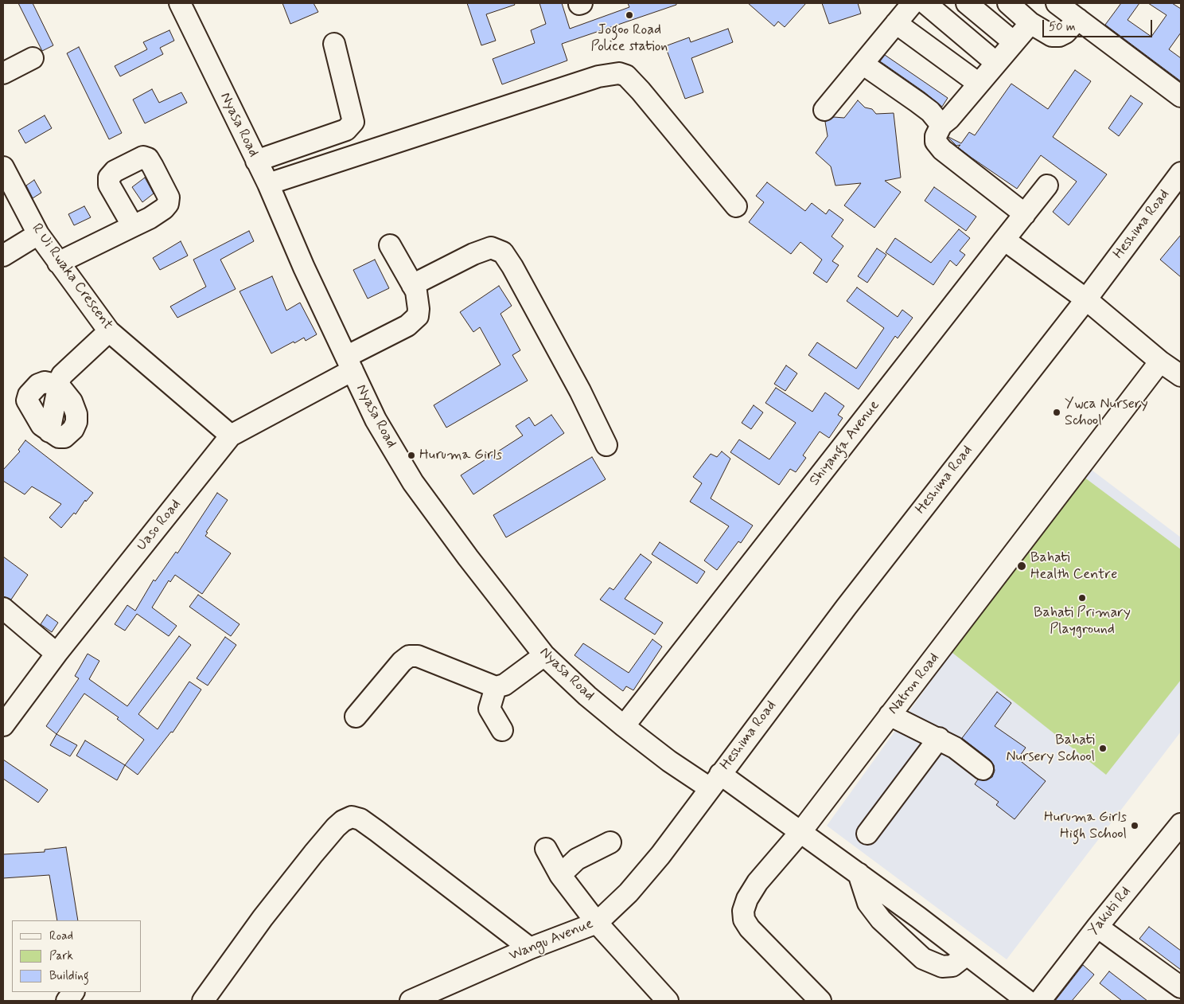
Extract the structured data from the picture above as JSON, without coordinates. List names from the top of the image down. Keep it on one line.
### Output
{"streets":{"street":["Nyasa Road","Heshima Road","R Ui Rwaka Crescent","Shiyanga Avenue","Uaso Road","Natron Road","Yakuti Rd","Wangu Avenue"]},"crossings":[["Nyasa Road","Heshima Road"],["Nyasa Road","Shiyanga Avenue"],["Nyasa Road","Uaso Road"],["Nyasa Road","Natron Road"],["Nyasa Road","Wangu Avenue"],["Heshima Road","Wangu Avenue"],["R Ui Rwaka Crescent","Uaso Road"]],"places":["Jogoo Road Police station","Ywca Nursery School","Huruma Girls","Bahati Health Centre","Bahati Primary Playground","Bahati Nursery School","Huruma Girls High School"],"legend":["Road","Park","Building"],"scale_bar":"50 m"}
